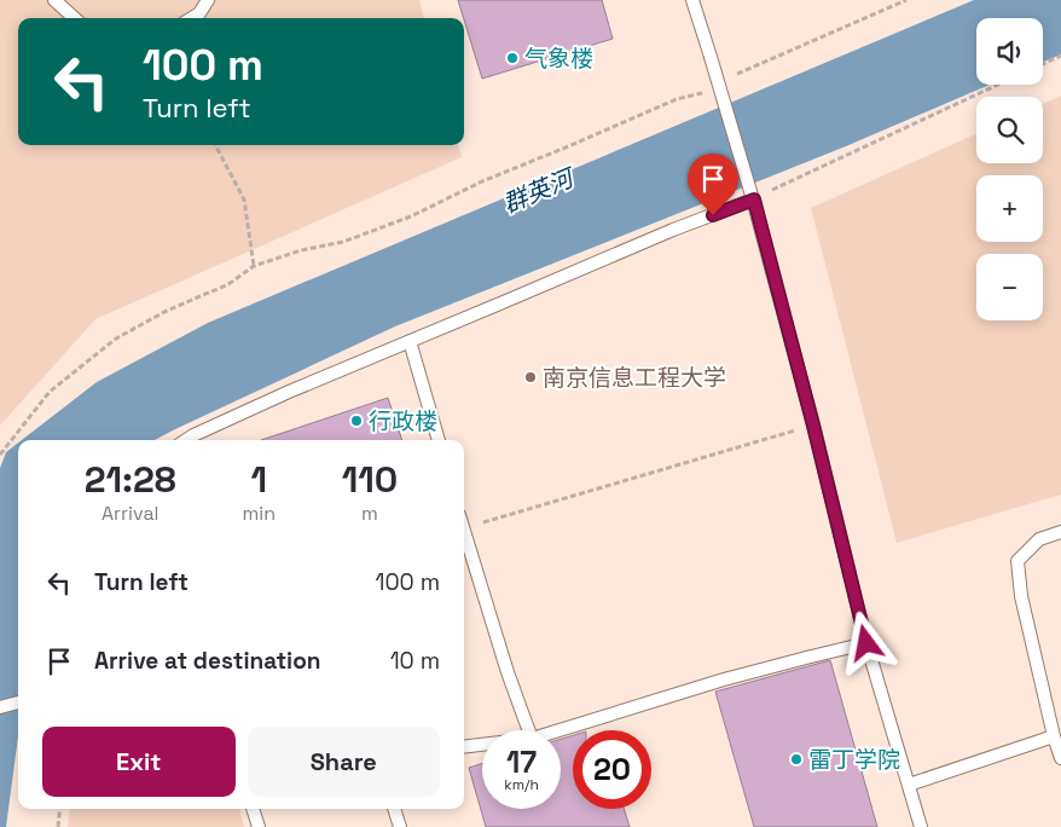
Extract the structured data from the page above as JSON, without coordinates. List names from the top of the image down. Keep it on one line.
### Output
{"water":["群英河"],"places":["气象楼","南京信息工程大学","行政楼","雷丁学院"],"page":{"map_buttons":["+","−"],"turn":["100 m","Turn left"],"eta":["21:28","Arrival","1","min","110","m"],"list":[{"name":"Turn left","value":"100 m"},{"name":"Arrive at destination","value":"10 m"}],"buttons":["Exit","Share"],"speed":"17 km/h","limit":"20"}}
